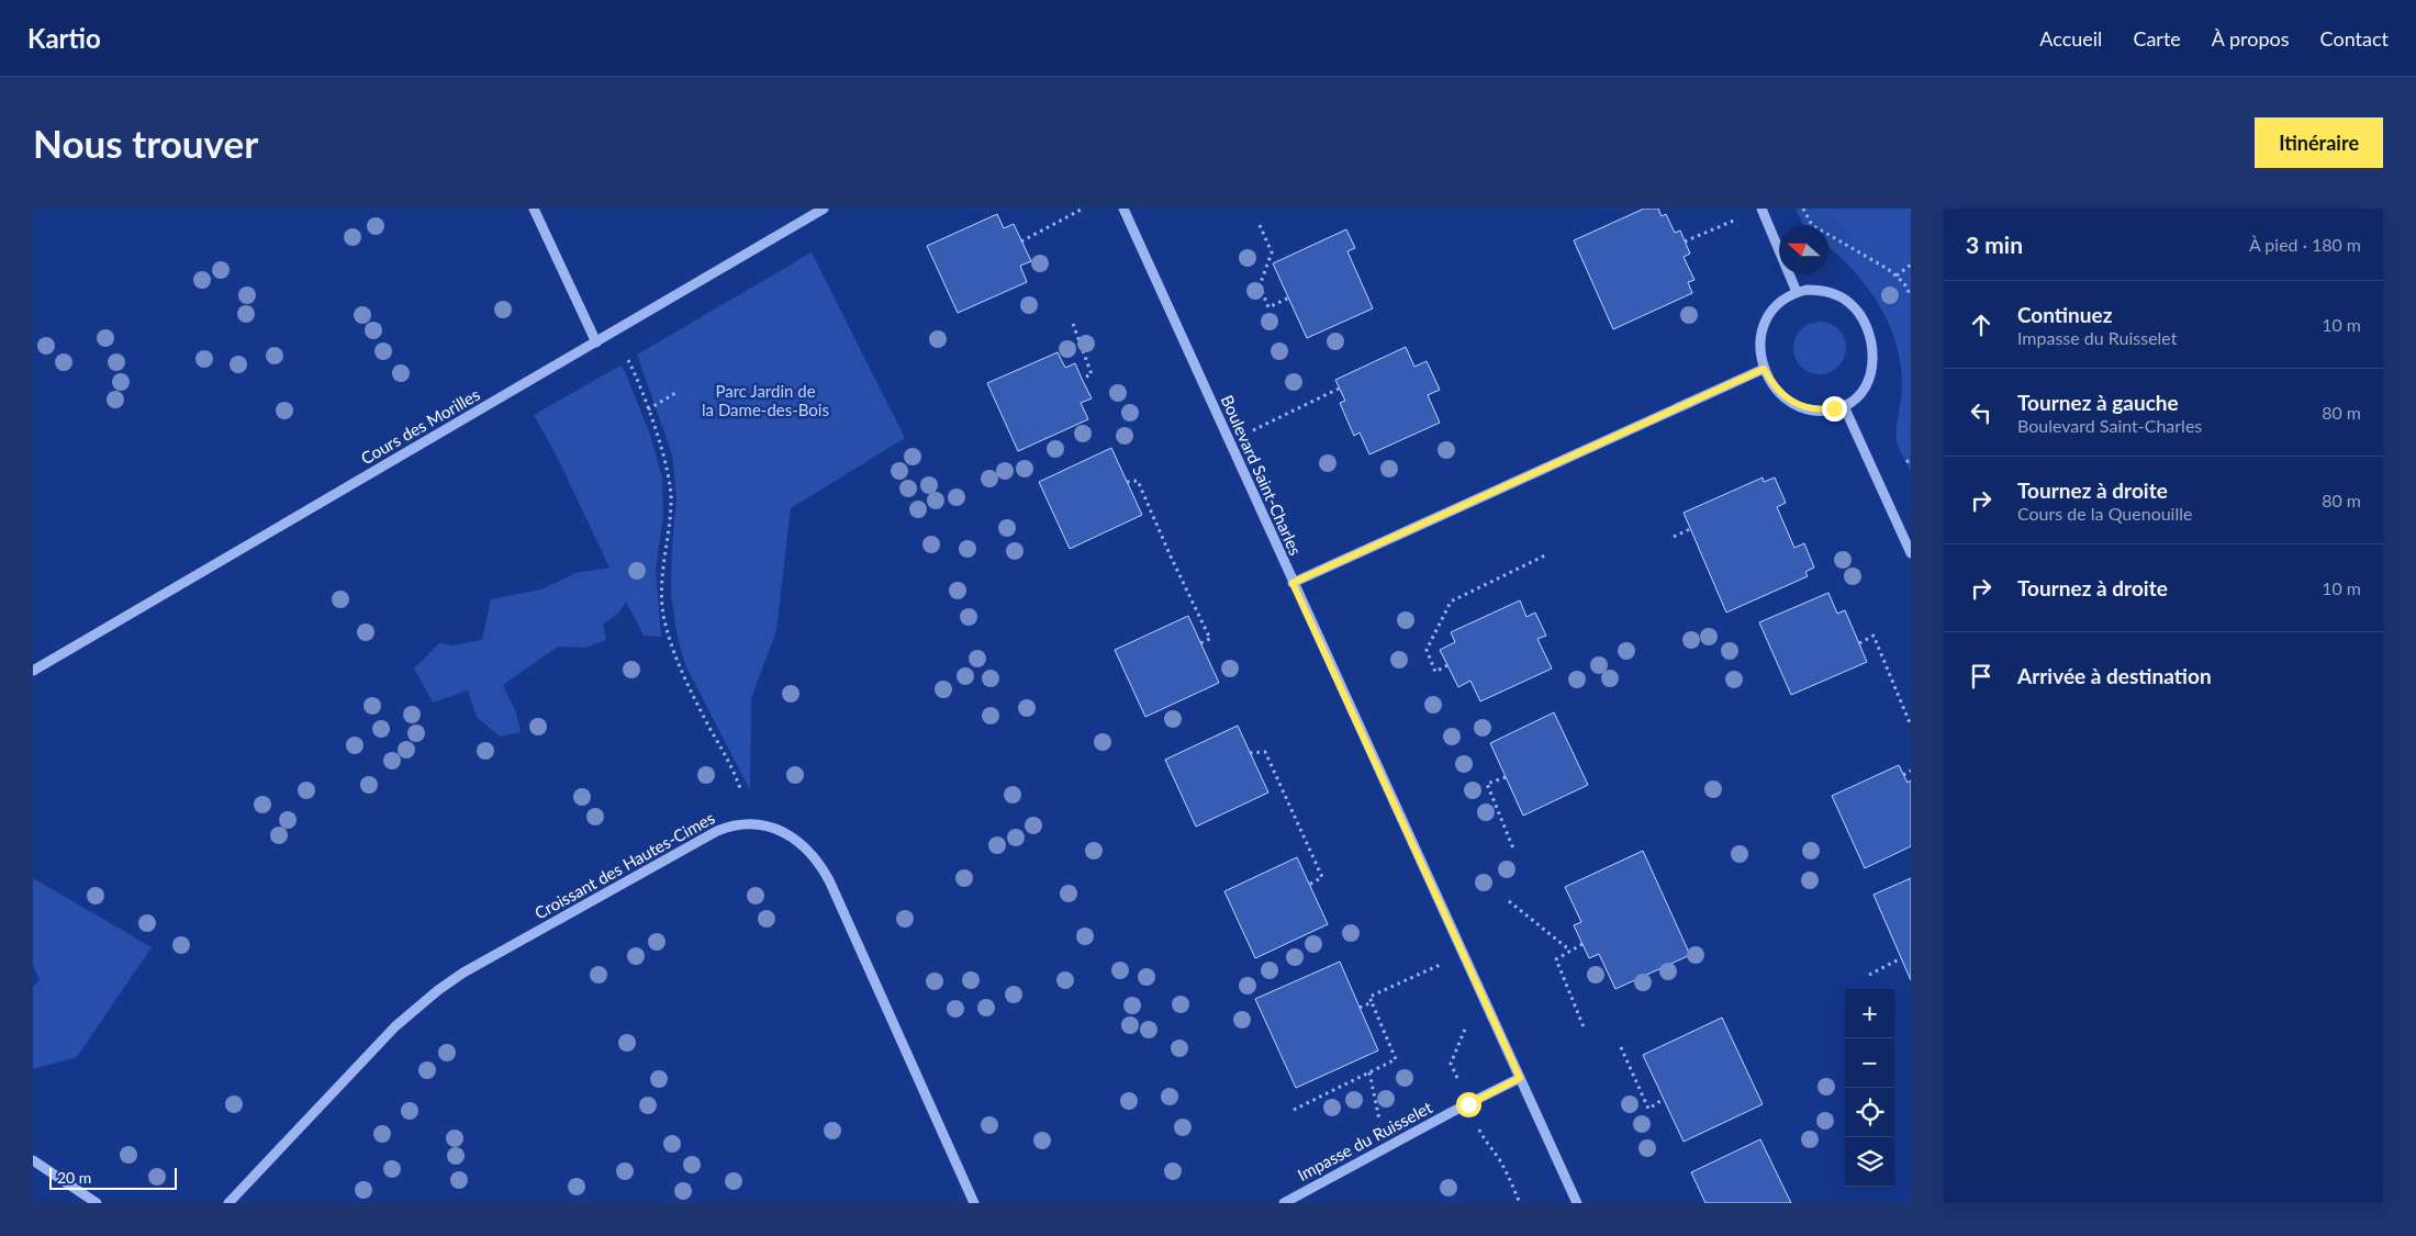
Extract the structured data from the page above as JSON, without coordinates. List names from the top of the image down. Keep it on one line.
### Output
{"streets":{"street":["Cours des Morilles","Boulevard Saint-Charles","Croissant des Hautes-Cimes","Impasse du Ruisselet"]},"crossings":[["Boulevard Saint-Charles","Impasse du Ruisselet"]],"parks":["Parc Jardin de la Dame-des-Bois"],"scale_bar":"20 m","north":"left","page":{"header":"Kartio","nav":["Accueil","Carte","À propos","Contact"],"buttons":"Itinéraire","title":"Nous trouver","heading":["3 min","À pied · 180 m"],"list":[["Continuez","Impasse du Ruisselet","10 m"],["Tournez à gauche","Boulevard Saint-Charles","80 m"],["Tournez à droite","Cours de la Quenouille","80 m"],["Tournez à droite","10 m"],"Arrivée à destination"],"map_buttons":["+","−"],"scale":"20 m"}}
